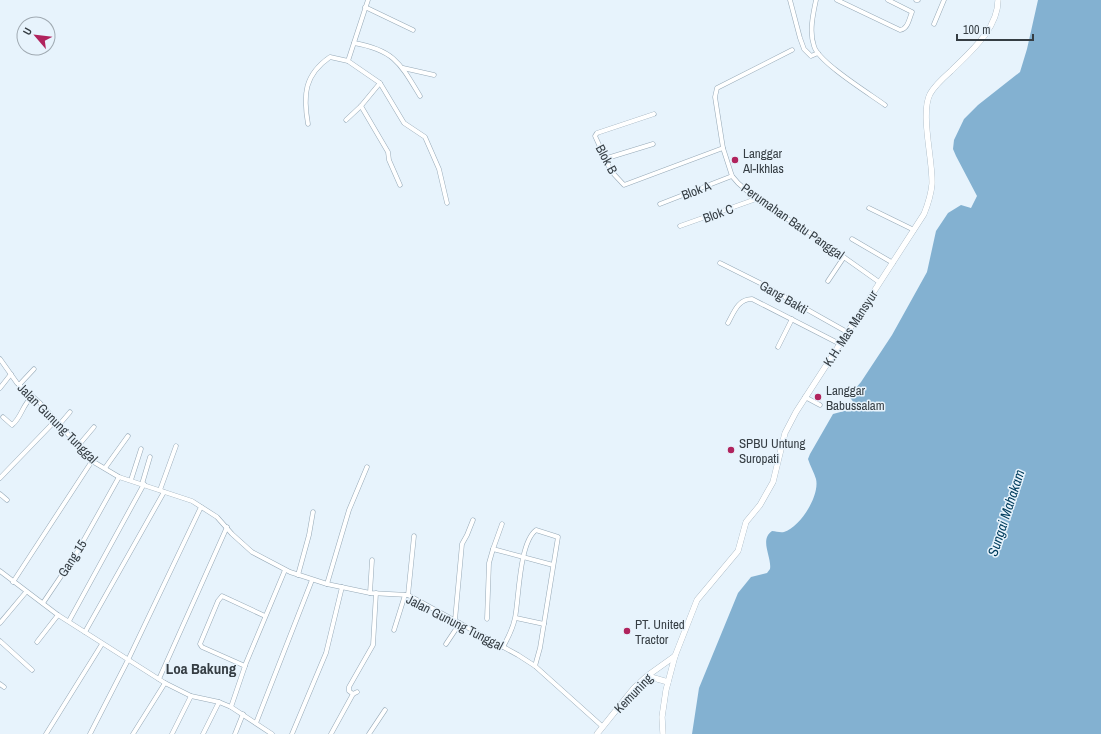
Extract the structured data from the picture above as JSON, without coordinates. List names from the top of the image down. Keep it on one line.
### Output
{"streets":{"main road":["K.H. Mas Mansyur","Kemuning"],"street":["Blok B","Blok A","Blok C","Perumahan Batu Panggal","Gang Bakti","Jalan Gunung Tunggal","Gang 15"]},"crossings":[["Blok B","Perumahan Batu Panggal"],["Blok A","Perumahan Batu Panggal"],["Blok C","Perumahan Batu Panggal"],["Perumahan Batu Panggal","K.H. Mas Mansyur"],["Gang Bakti","K.H. Mas Mansyur"],["K.H. Mas Mansyur","Kemuning"],["Jalan Gunung Tunggal","Gang 15"],["Jalan Gunung Tunggal","Kemuning"]],"districts":["Loa Bakung"],"water":["Sungai Mahakam"],"places":["Langgar Al-Ikhlas","Langgar Babussalam","SPBU Untung Suropati","PT. United Tractor"],"scale_bar":"100 m","north":"top left"}
